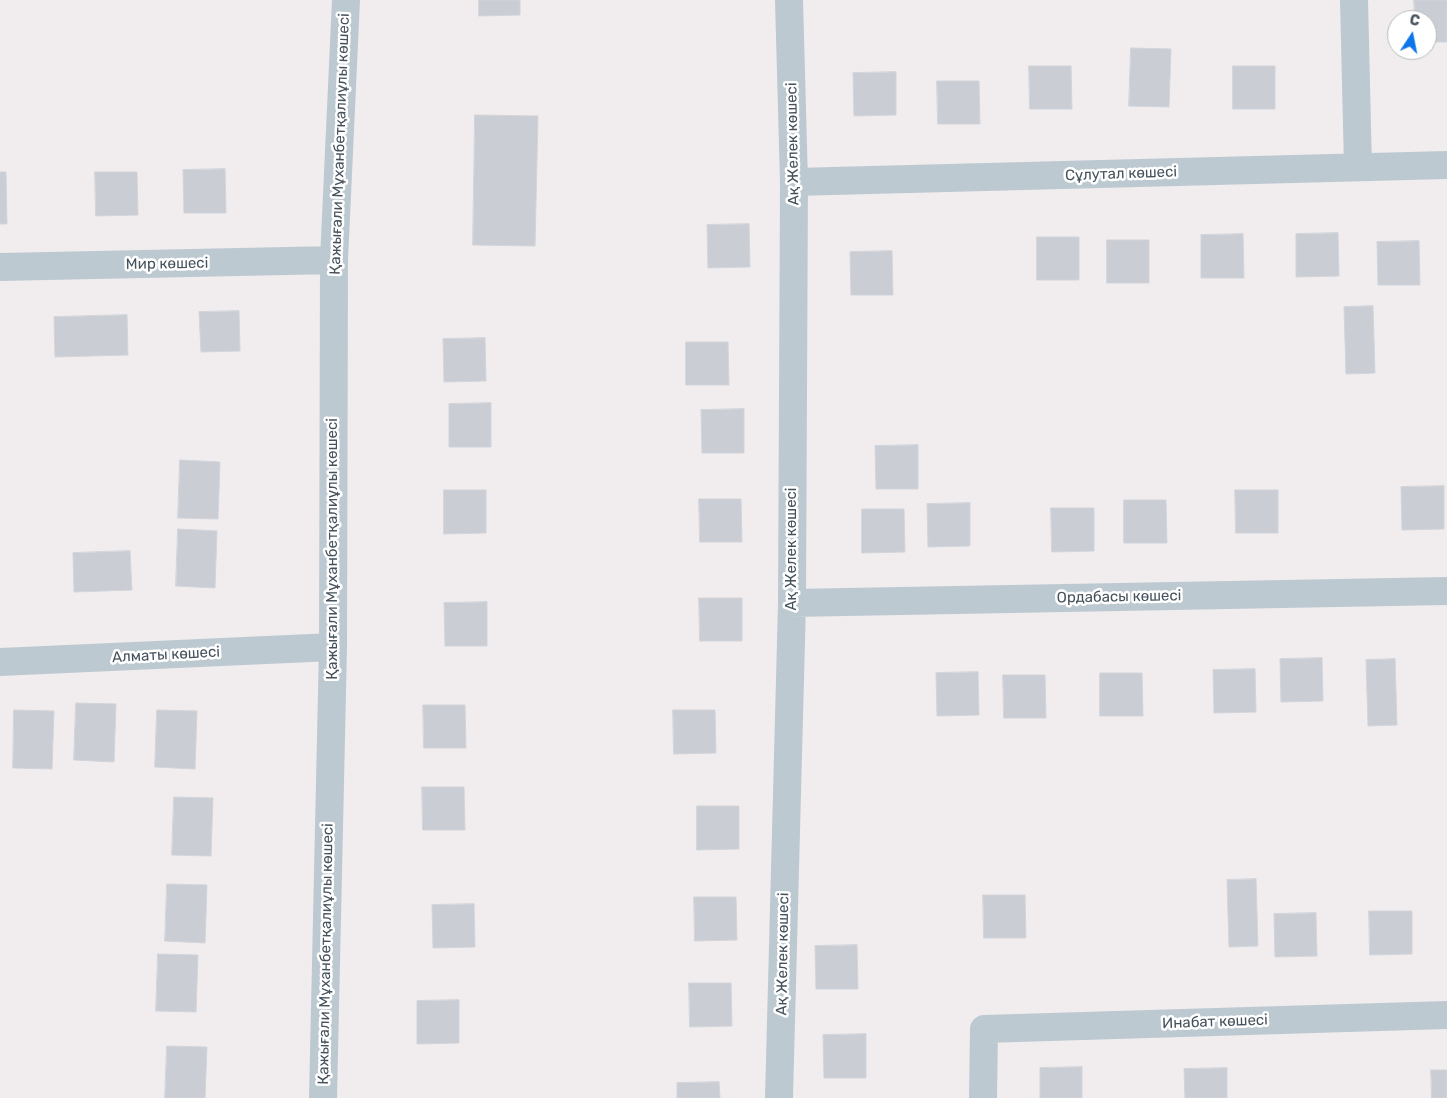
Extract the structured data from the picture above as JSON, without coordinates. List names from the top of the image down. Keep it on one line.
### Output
{"streets":{"street":["Қажығали Мұханбетқалиұлы көшесі","Ақ Желек көшесі","Сұлутал көшесі","Мир көшесі","Ордабасы көшесі","Алматы көшесі","Инабат көшесі"]},"crossings":[["Қажығали Мұханбетқалиұлы көшесі","Мир көшесі"],["Қажығали Мұханбетқалиұлы көшесі","Алматы көшесі"],["Ақ Желек көшесі","Сұлутал көшесі"],["Ақ Желек көшесі","Ордабасы көшесі"]],"north":"top"}
